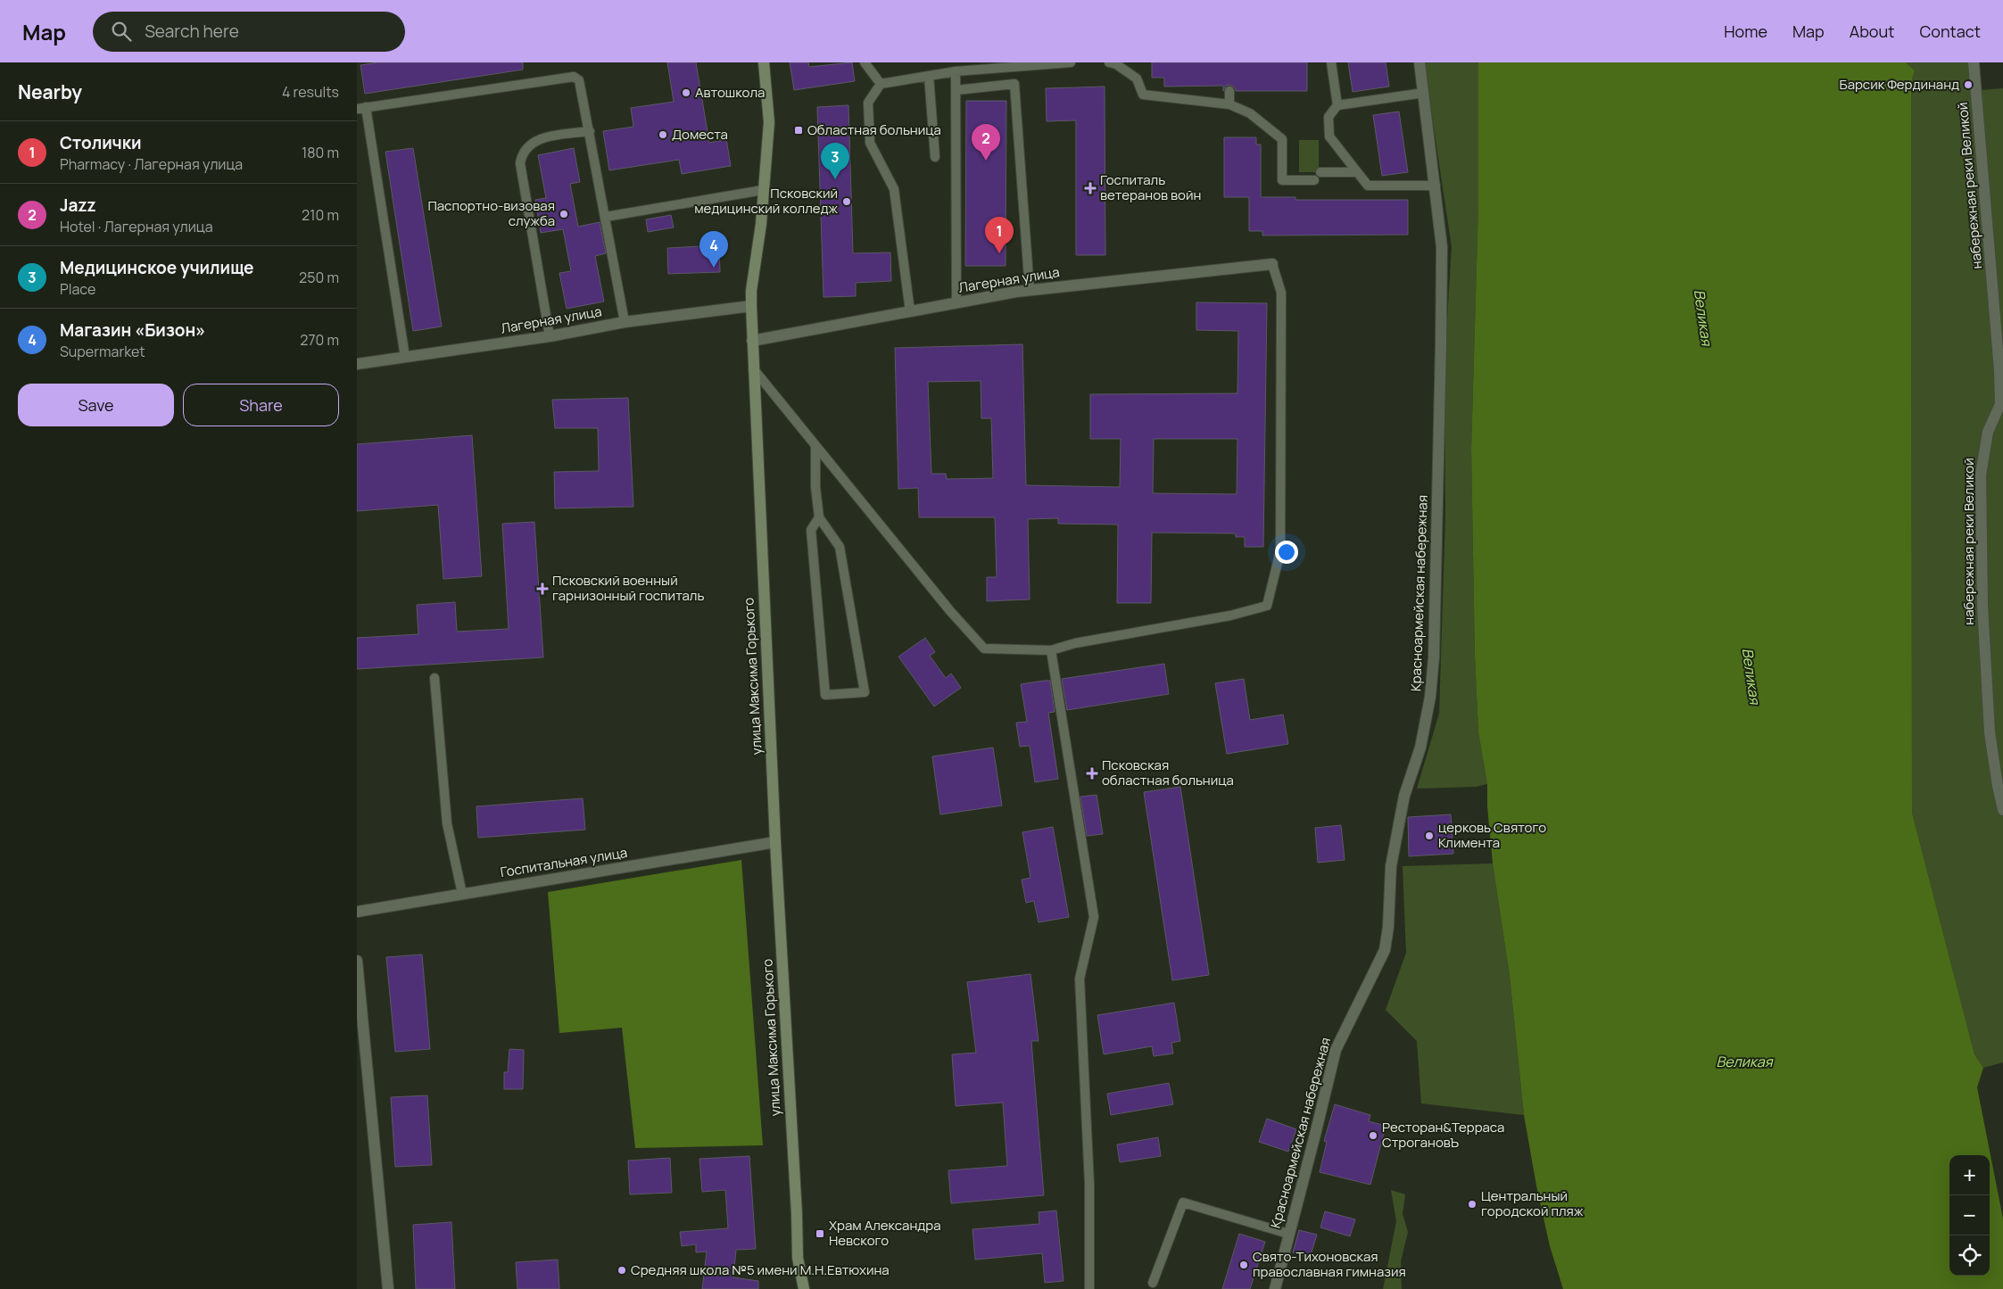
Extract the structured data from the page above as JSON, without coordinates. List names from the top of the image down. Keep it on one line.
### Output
{"streets":{"main road":["улица Максима Горького"],"street":["набережная реки Великой","Лагерная улица","Красноармейская набережная","Госпитальная улица"]},"crossings":[["Лагерная улица","улица Максима Горького"],["улица Максима Горького","Госпитальная улица"]],"water":["Великая"],"places":{"other":["Барсик Фердинанд","Автошкола","Доместа","Псковский медицинский колледж","Паспортно-визовая служба","церковь Святого Климента","Ресторан&Терраса СтрогановЪ","Центральный городской пляж","Свято-Тихоновская православная гимназия","Средняя школа №5 имени М.Н.Евтюхина"],"transit":["Областная больница","Храм Александра Невского"],"health":["Госпиталь ветеранов войн","Псковский военный гарнизонный госпиталь","Псковская областная больница"]},"page":{"header":"Map","search":"Search here","nav":["Home","Map","About","Contact"],"heading":["Nearby","4 results"],"list":[{"mark":"1","name":"Столички","note":"Pharmacy · Лагерная улица","value":"180 m"},{"mark":"2","name":"Jazz","note":"Hotel · Лагерная улица","value":"210 m"},{"mark":"3","name":"Медицинское училище","note":"Place","value":"250 m"},{"mark":"4","name":"Магазин «Бизон»","note":"Supermarket","value":"270 m"}],"pins":["2","3","1","4"],"buttons":["Save","Share"],"map_buttons":["+","−"]}}
